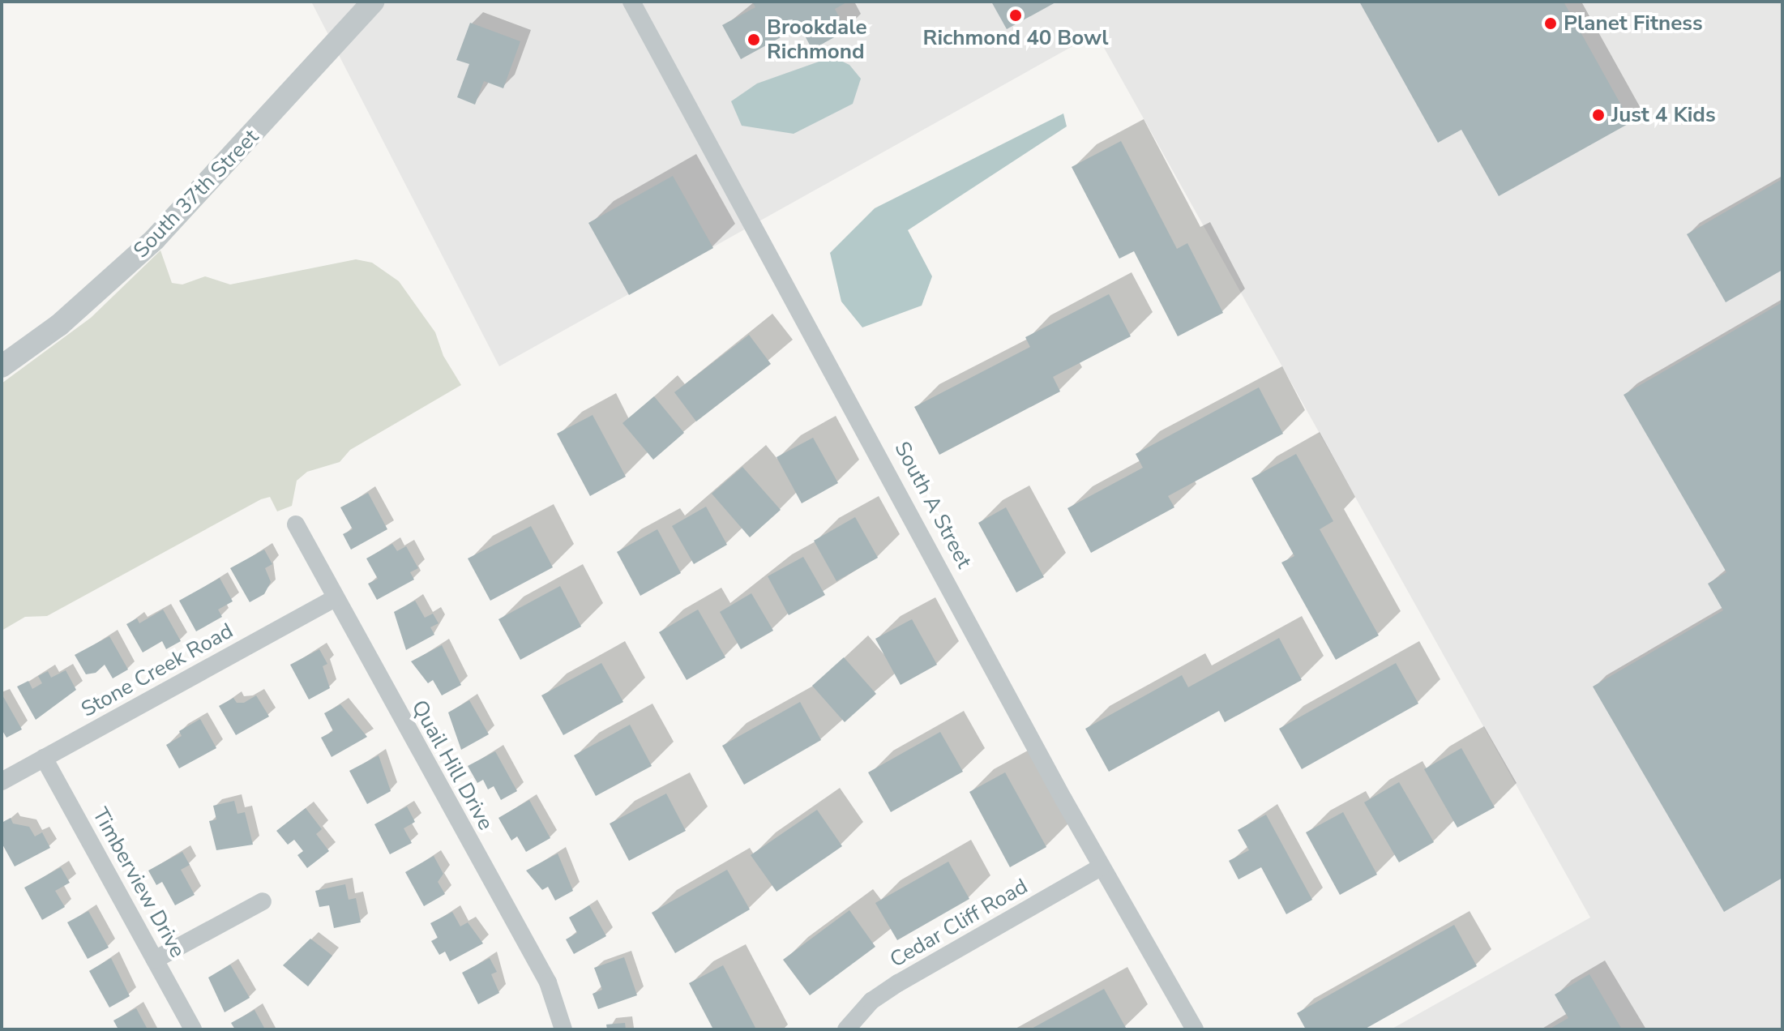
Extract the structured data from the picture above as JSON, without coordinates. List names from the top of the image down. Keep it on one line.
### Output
{"streets":{"street":["South 37th Street","South A Street","Stone Creek Road","Quail Hill Drive","Timberview Drive","Cedar Cliff Road"]},"crossings":[["South A Street","Cedar Cliff Road"],["Stone Creek Road","Quail Hill Drive"],["Stone Creek Road","Timberview Drive"]],"places":["Richmond 40 Bowl","Planet Fitness","Brookdale Richmond","Just 4 Kids"]}
